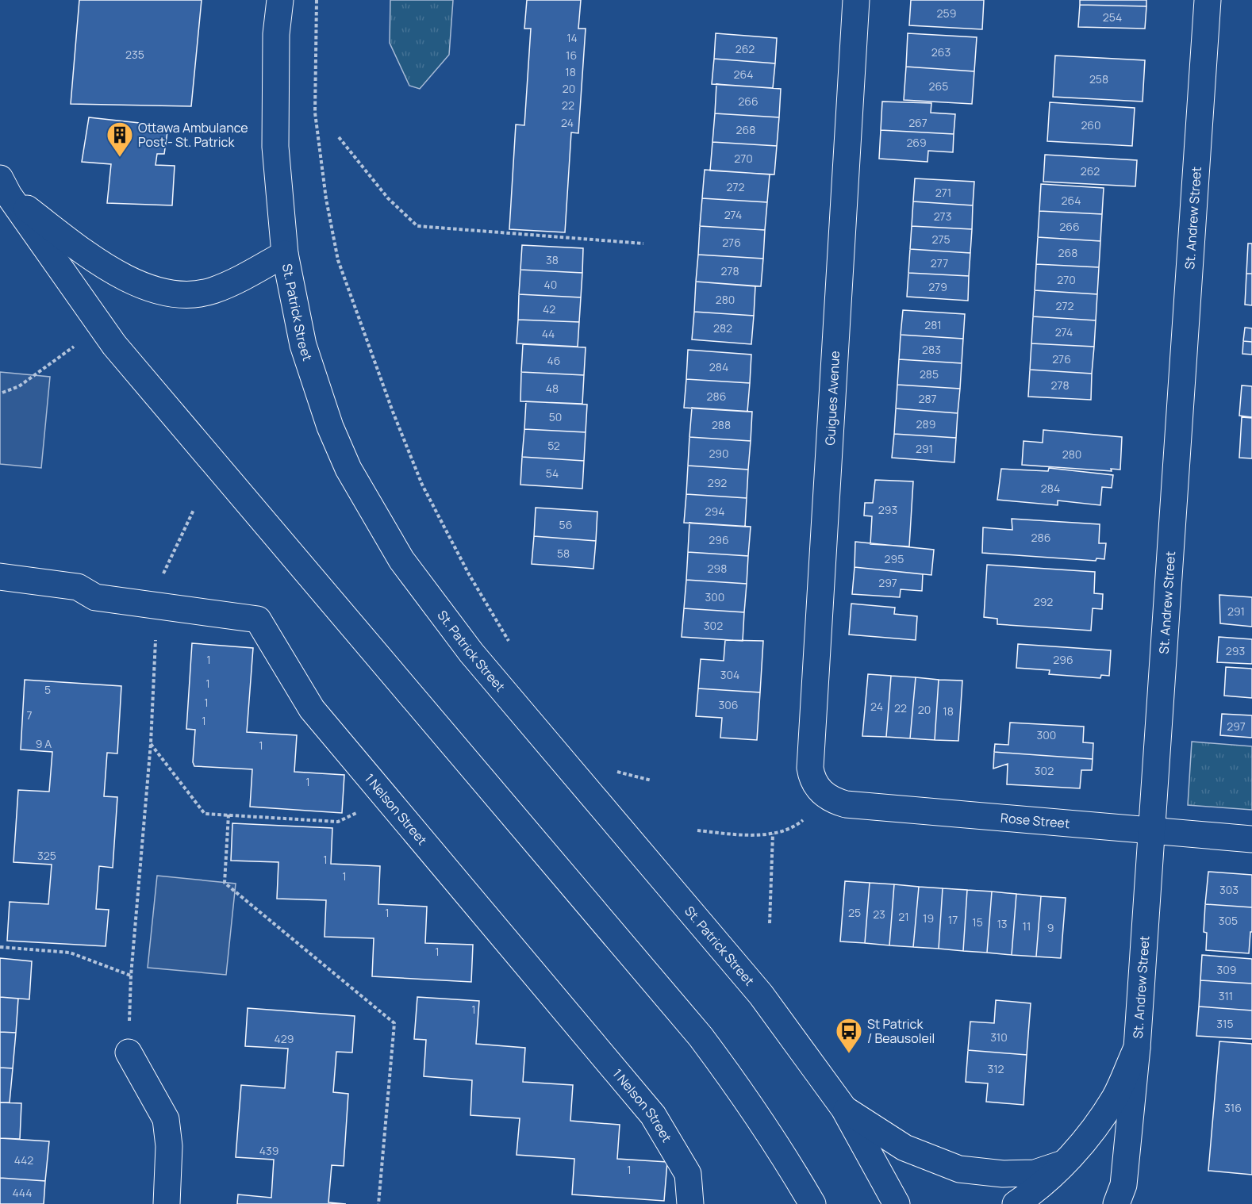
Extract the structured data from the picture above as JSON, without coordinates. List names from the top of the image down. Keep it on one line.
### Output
{"streets":{"main road":["St. Andrew Street","St. Patrick Street","Guigues Avenue","1 Nelson Street","Rose Street"]},"crossings":[["St. Andrew Street","Rose Street"],["Guigues Avenue","Rose Street"]],"places":{"building":["Ottawa Ambulance Post - St. Patrick"],"bus stop":["St Patrick / Beausoleil"]},"house_numbers":["259","254","14","262","263","235","16","18","264","258","265","20","266","22","24","267","260","268","269","270","262","272","271","264","274","273","266","275","276","268","38","277","278","270","40","279","280","272","42","281","282","274","44","283","276","46","284","285","278","48","286","287","50","289","288","52","291","290","280","54","292","284","293","294","56","286","296","58","295","298","297","300","292","291","302","293","1","296","304","1","5","1","306","24","22","20","18","7","1","297","300","9 A","1","302","1","325","1","1","303","1","25","23","21","19","17","305","15","13","11","9","1","309","311","1","315","310","429","312","316","439","442","1","444"]}
